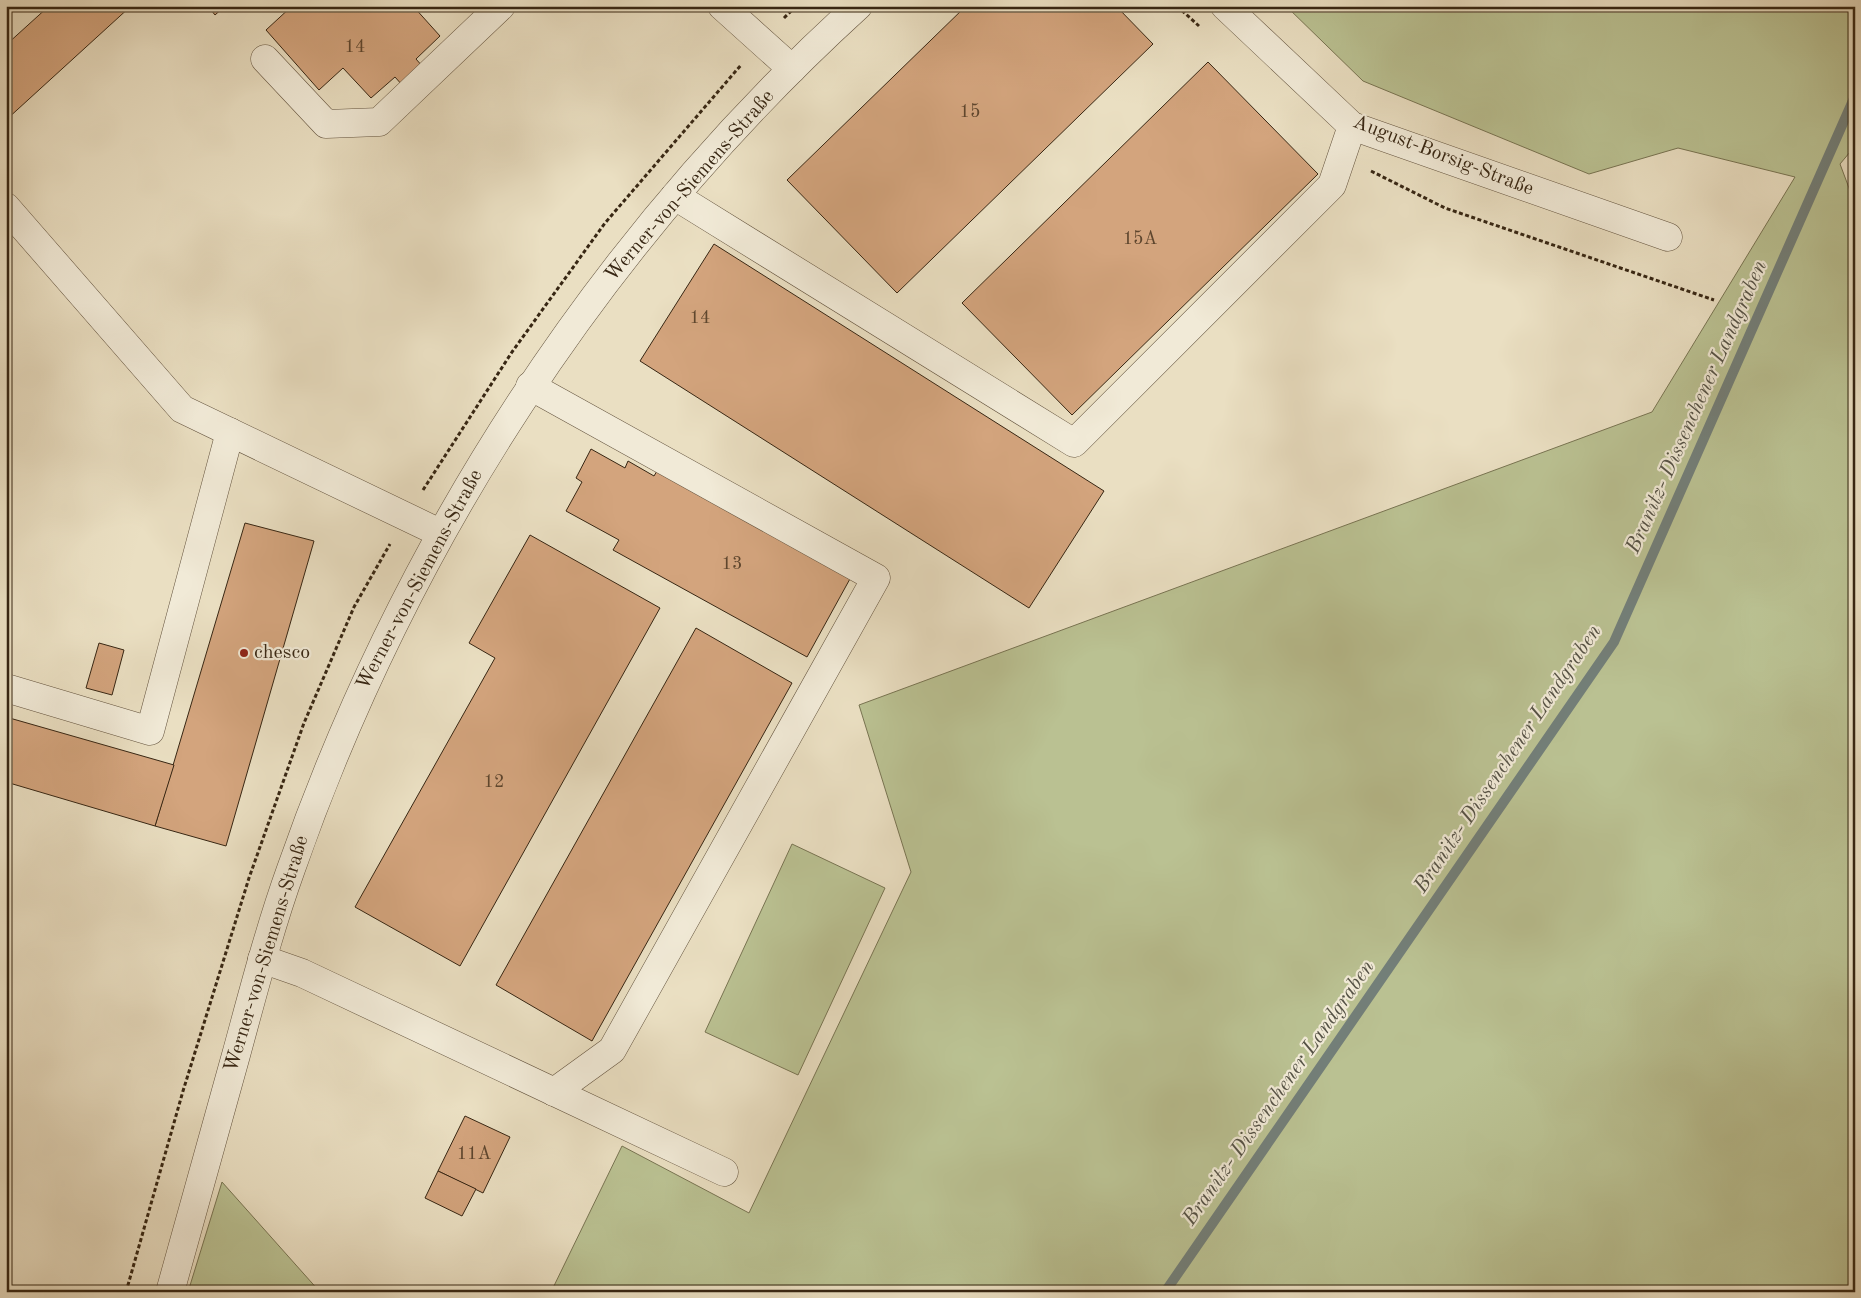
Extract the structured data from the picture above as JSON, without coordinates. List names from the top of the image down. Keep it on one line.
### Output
{"streets":{"street":["August-Borsig-Straße","Werner-von-Siemens-Straße"]},"water":["Branitz- Dissenchener Landgraben"],"places":["chesco"],"house_numbers":["14","15","15A","14","13","12","11A"]}
